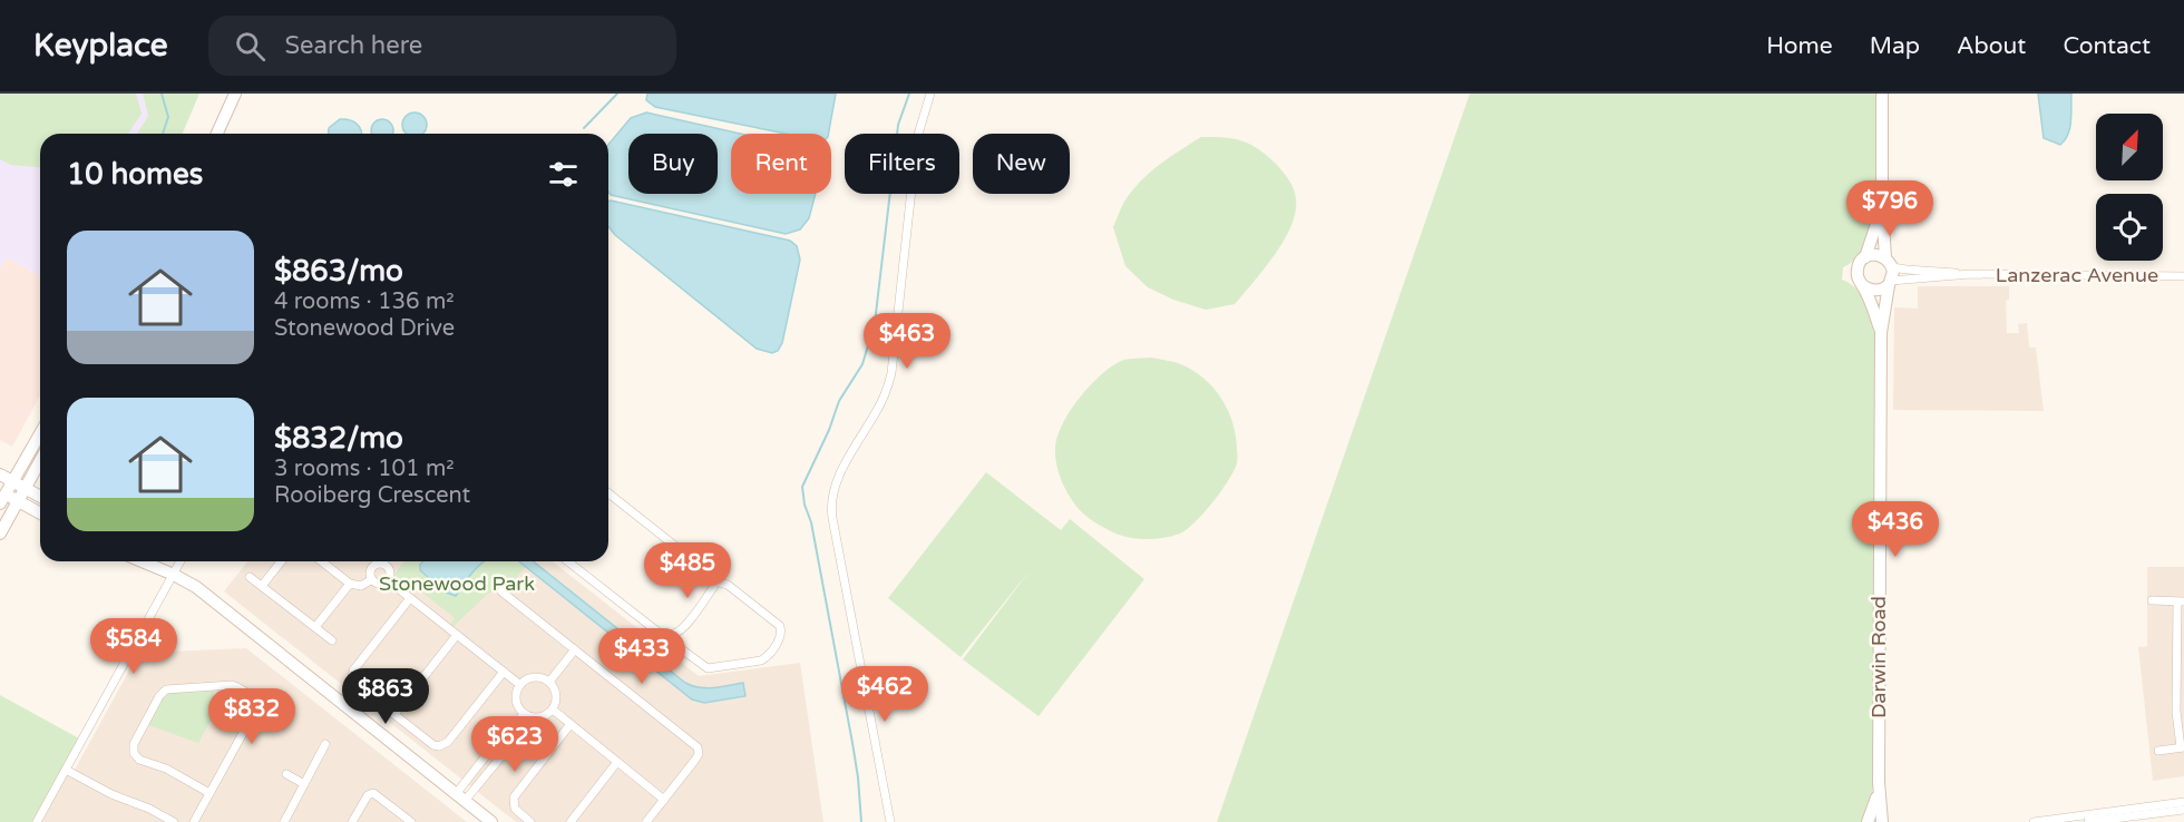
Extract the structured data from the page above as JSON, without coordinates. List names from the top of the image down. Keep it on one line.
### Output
{"streets":{"street":["Lanzerac Avenue","Darwin Road"]},"crossings":[["Lanzerac Avenue","Darwin Road"]],"parks":["Stonewood Park"],"north":"top right","page":{"header":"Keyplace","search":"Search here","nav":["Home","Map","About","Contact"],"chip":["Buy","Rent","Filters","New"],"heading":"10 homes","price":["$796","$463","$436","$485","$584","$433","$462","$863","$832","$623"],"list":[{"name":"$863/mo","note":"4 rooms · 136 m² · Stonewood Drive"},{"name":"$832/mo","note":"3 rooms · 101 m² · Rooiberg Crescent"}]}}
